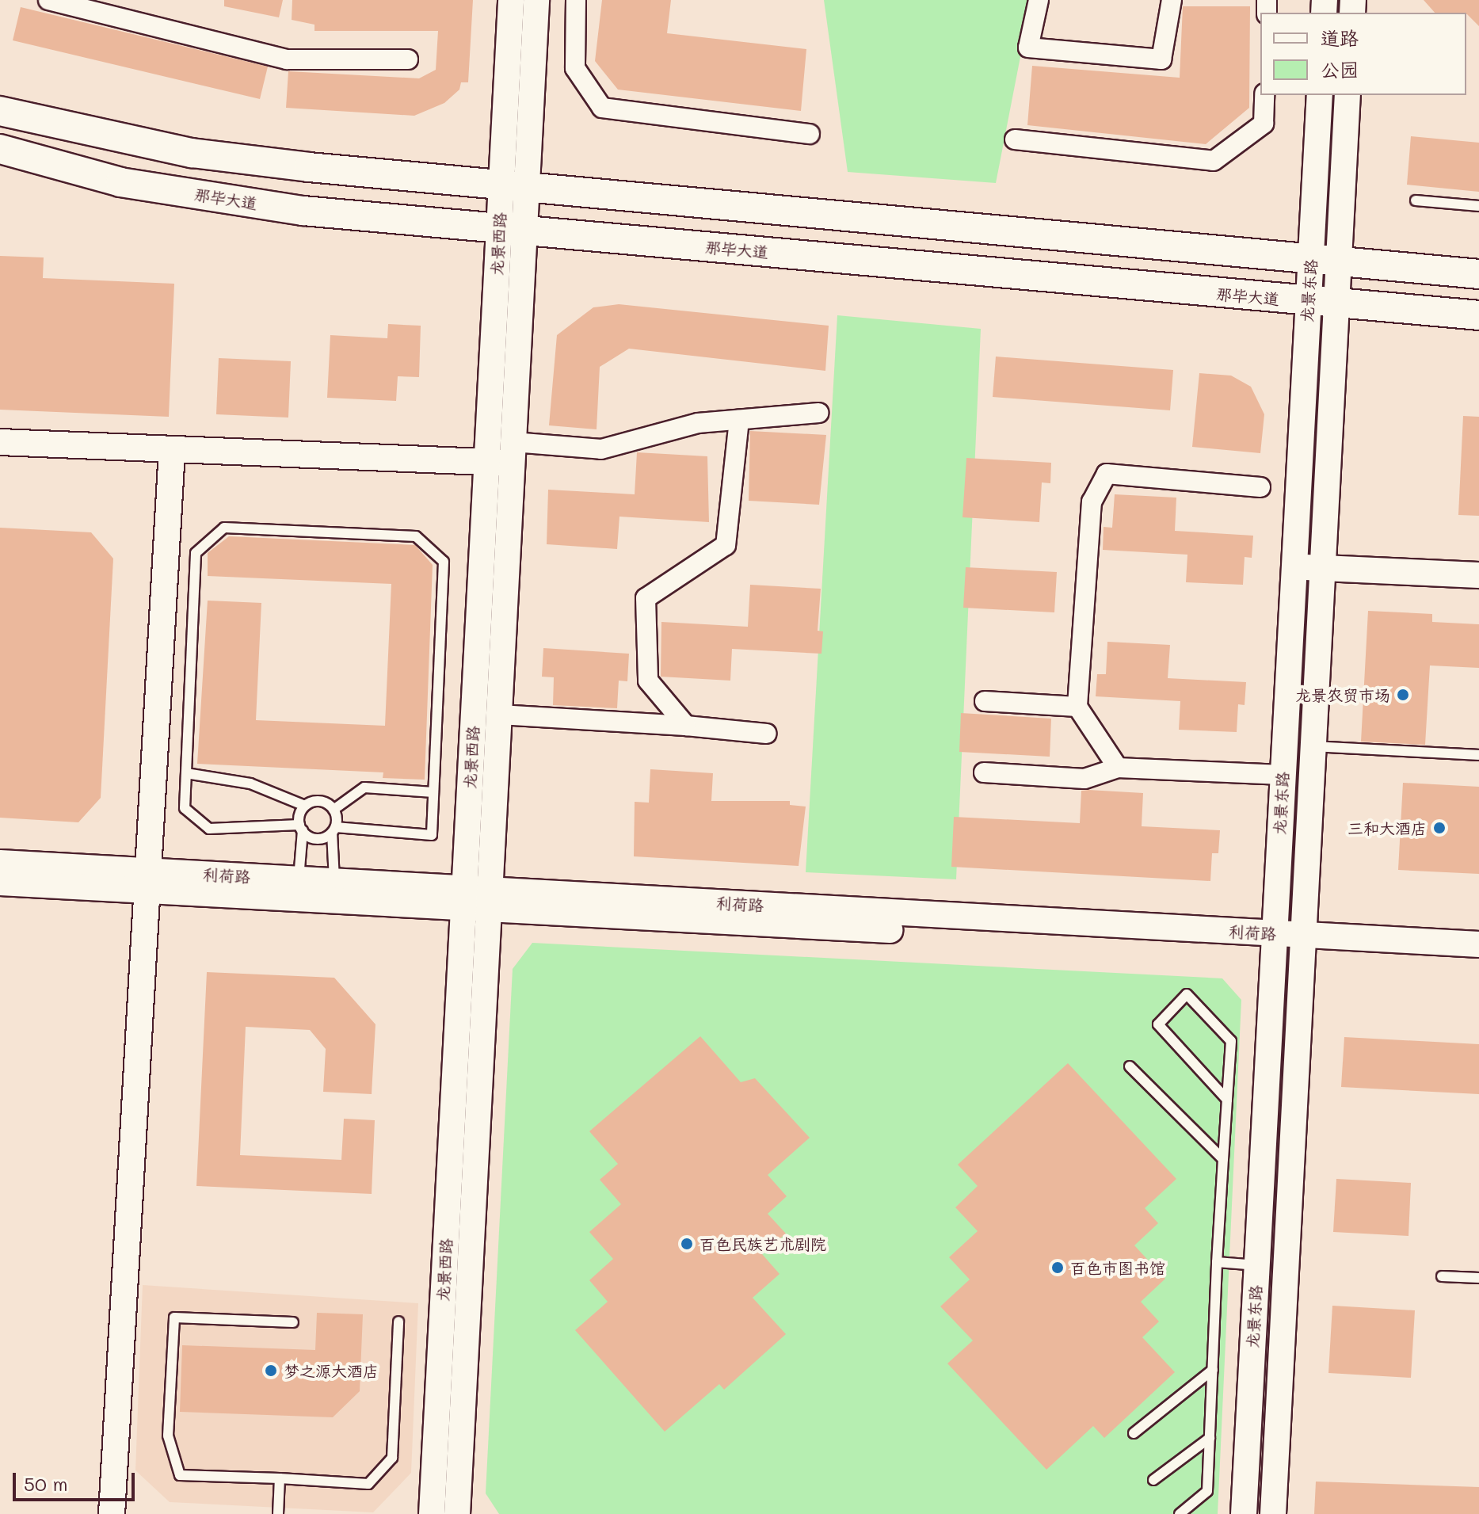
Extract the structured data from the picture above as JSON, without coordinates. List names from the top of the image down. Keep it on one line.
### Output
{"streets":{"main road":["那毕大道","龙景西路","龙景东路","利荷路"]},"crossings":[["那毕大道","龙景西路"],["那毕大道","龙景东路"],["龙景西路","利荷路"],["龙景东路","利荷路"]],"places":["龙景农贸市场","三和大酒店","百色民族艺术剧院","百色市图书馆","梦之源大酒店"],"legend":["道路","公园"],"scale_bar":"50 m"}
